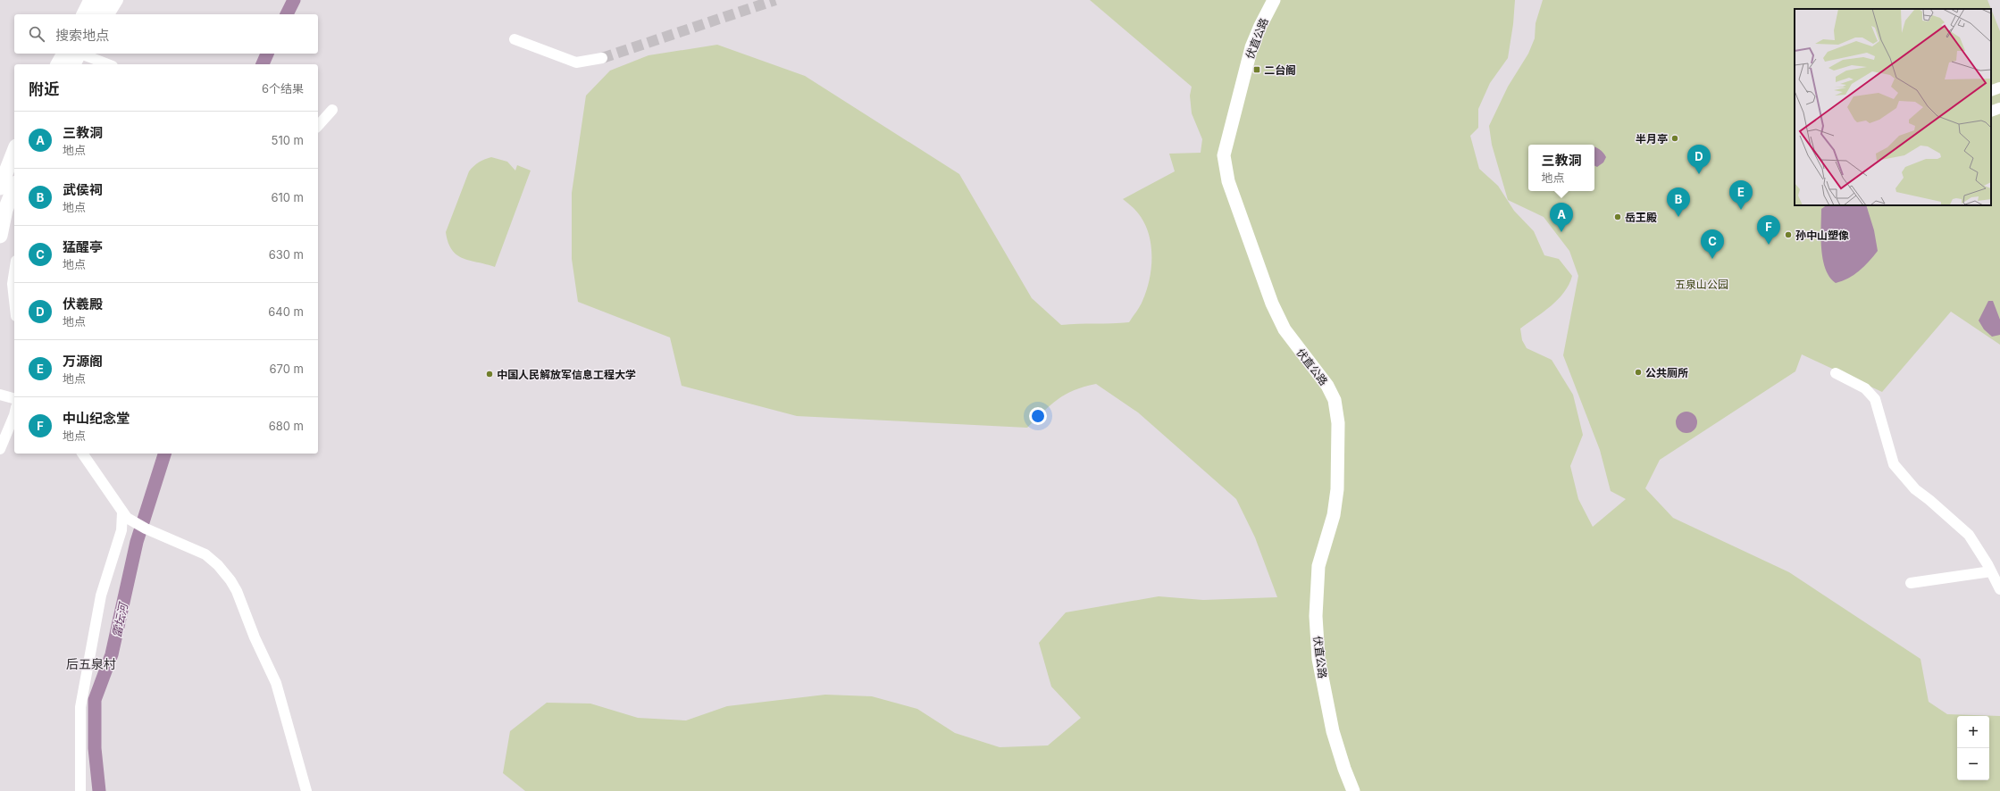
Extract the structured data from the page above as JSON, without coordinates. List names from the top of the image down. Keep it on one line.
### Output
{"streets":{"main road":["伏直公路"]},"districts":["后五泉村"],"water":["雷坛河"],"parks":["五泉山公园"],"places":{"transit":["二台阁"],"other":["半月亭","岳王殿","孙中山塑像","公共厕所","中国人民解放军信息工程大学"]},"page":{"search":"搜索地点","heading":["附近","6个结果"],"list":[{"mark":"A","name":"三教洞","note":"地点","value":"510 m"},{"mark":"B","name":"武侯祠","note":"地点","value":"610 m"},{"mark":"C","name":"猛醒亭","note":"地点","value":"630 m"},{"mark":"D","name":"伏羲殿","note":"地点","value":"640 m"},{"mark":"E","name":"万源阁","note":"地点","value":"670 m"},{"mark":"F","name":"中山纪念堂","note":"地点","value":"680 m"}],"popup":["三教洞","地点"],"pins":["D","E","B","A","F","C"],"map_buttons":["+","−"]}}
